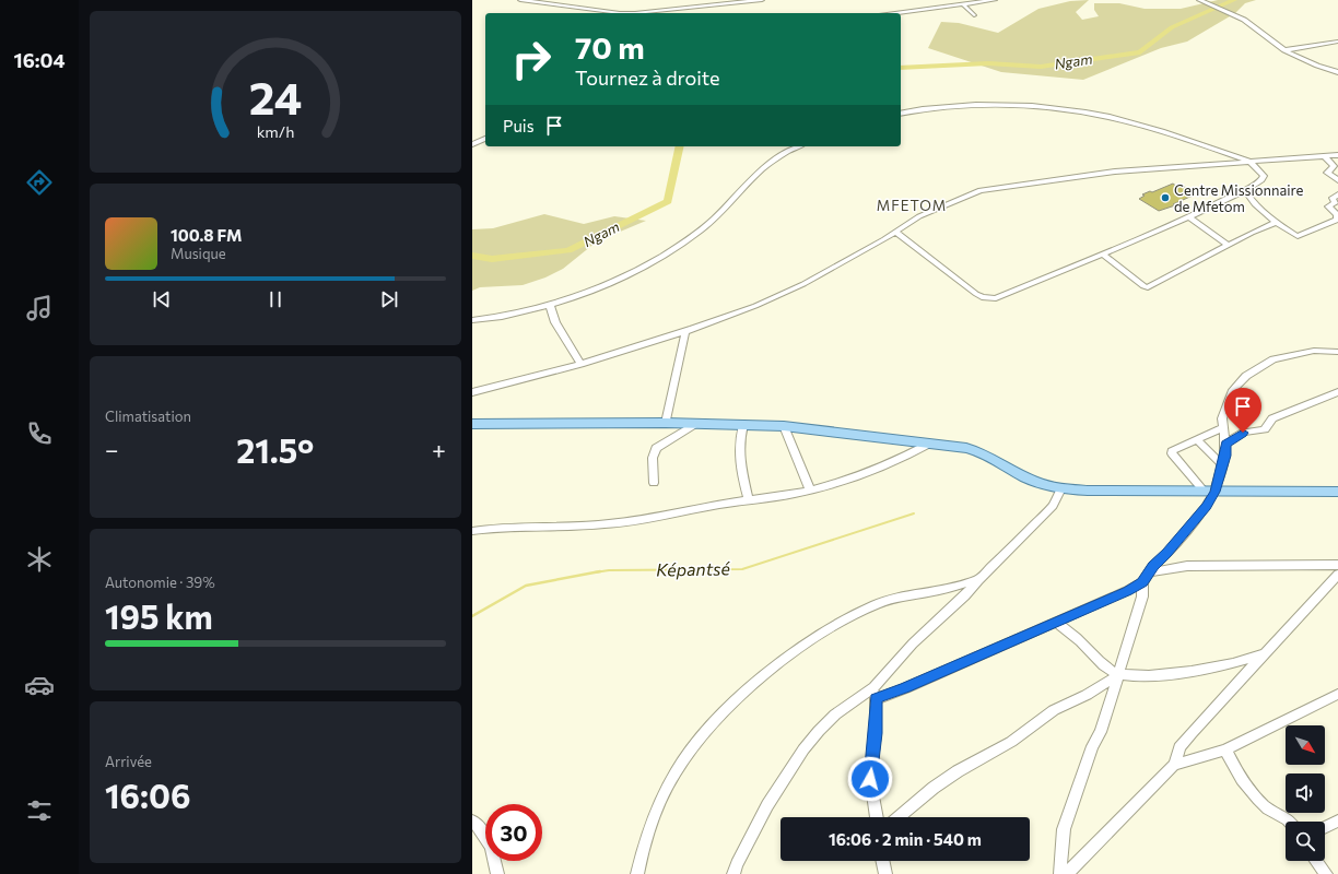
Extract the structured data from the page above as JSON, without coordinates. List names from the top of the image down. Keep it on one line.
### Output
{"districts":["MFETOM"],"water":["Ngam","Képantsé"],"places":["Centre Missionnaire de Mfetom"],"north":"bottom right","page":{"tabs":"16:04","turn":["70 m","Tournez à droite"],"then":"Puis","song":["100.8 FM","Musique"],"tile":["Climatisation",["Autonomie · 39%","195 km"],["Arrivée","16:06"]],"heat":["−","21.5°","+"],"limit":"30","trip":"16:06 · 2 min · 540 m","gauge":["24","km/h"]}}
